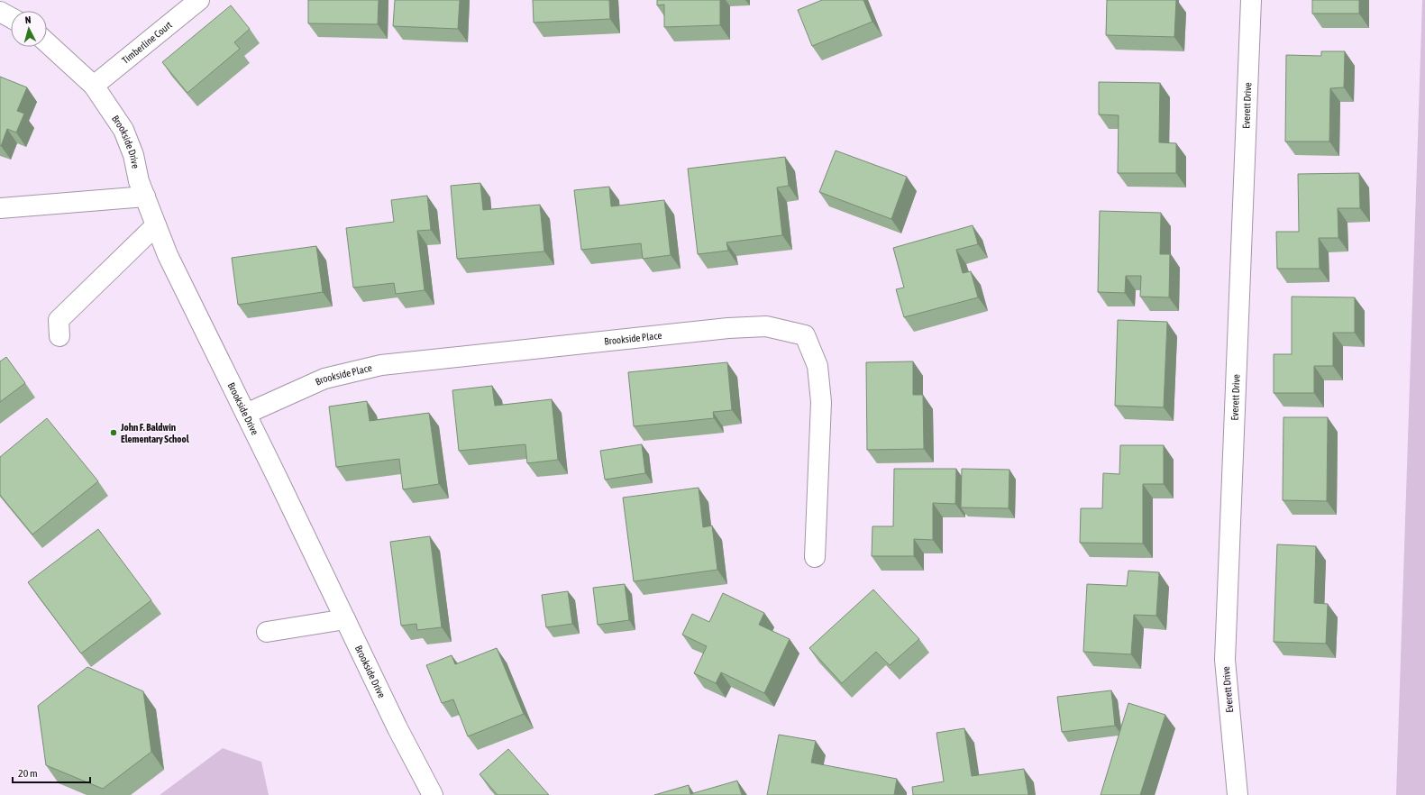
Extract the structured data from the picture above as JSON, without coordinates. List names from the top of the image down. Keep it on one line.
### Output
{"streets":{"street":["Timberline Court","Everett Drive","Brookside Drive","Brookside Place"]},"crossings":[["Timberline Court","Brookside Drive"],["Brookside Drive","Brookside Place"]],"places":["John F. Baldwin Elementary School"],"scale_bar":"20 m","north":"top"}
